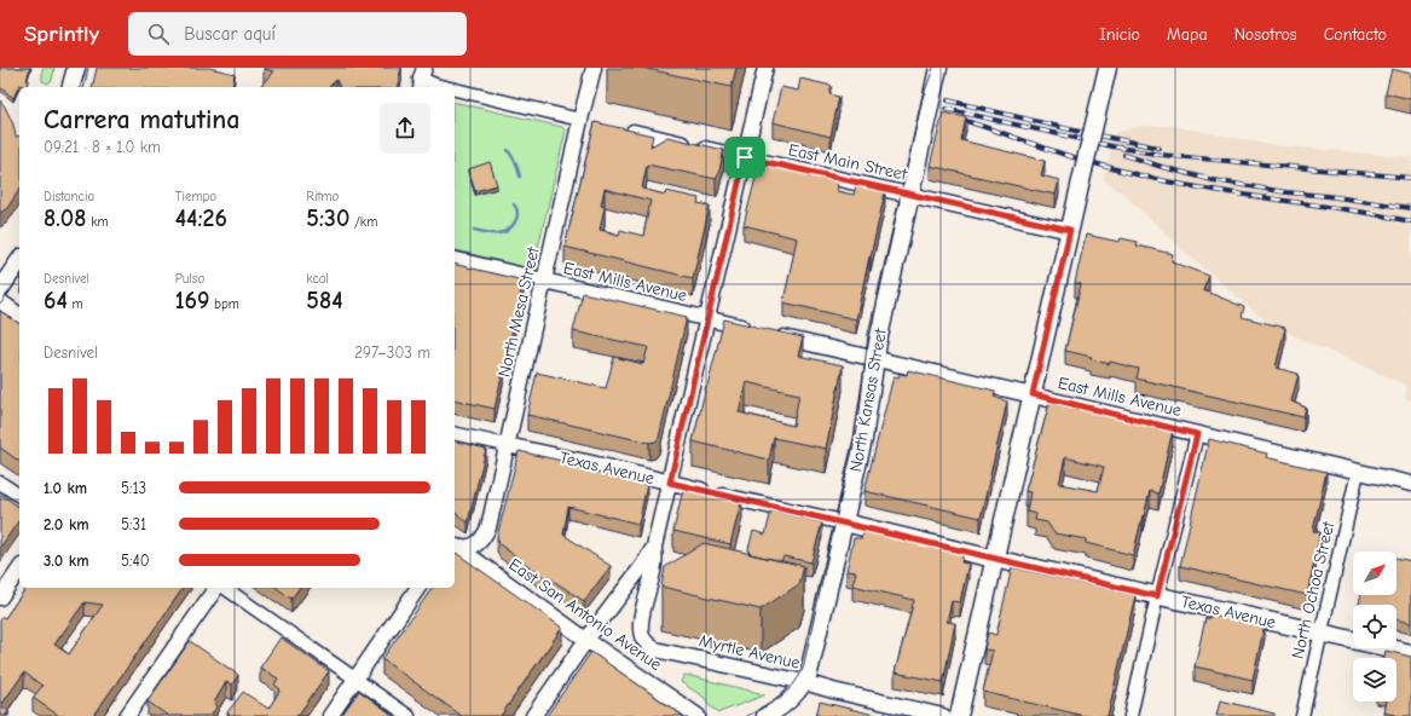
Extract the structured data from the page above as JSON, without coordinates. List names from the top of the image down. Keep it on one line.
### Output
{"streets":{"main road":["North Kansas Street","Texas Avenue"],"street":["East Main Street","East Mills Avenue","North Mesa Street","North Ochoa Street","East San Antonio Avenue","Myrtle Avenue"]},"crossings":[["East Main Street","North Kansas Street"],["East Mills Avenue","North Mesa Street"],["East Mills Avenue","North Kansas Street"],["East Mills Avenue","North Ochoa Street"],["North Mesa Street","Texas Avenue"],["North Mesa Street","East San Antonio Avenue"],["North Kansas Street","Texas Avenue"],["North Kansas Street","Myrtle Avenue"],["Texas Avenue","North Ochoa Street"]],"north":"top right","page":{"header":"Sprintly","search":"Buscar aquí","nav":["Inicio","Mapa","Nosotros","Contacto"],"heading":["Carrera matutina","09:21 · 8 × 1.0 km"],"stats":[["Distancia","8.08 km"],["Tiempo","44:26"],["Ritmo","5:30 /km"],["Desnivel","64 m"],["Pulso","169 bpm"],["kcal","584"]],"chart":["Desnivel","297–303 m"],"list":[{"name":"1.0 km","note":"5:13"},{"name":"2.0 km","note":"5:31"},{"name":"3.0 km","note":"5:40"}]}}
